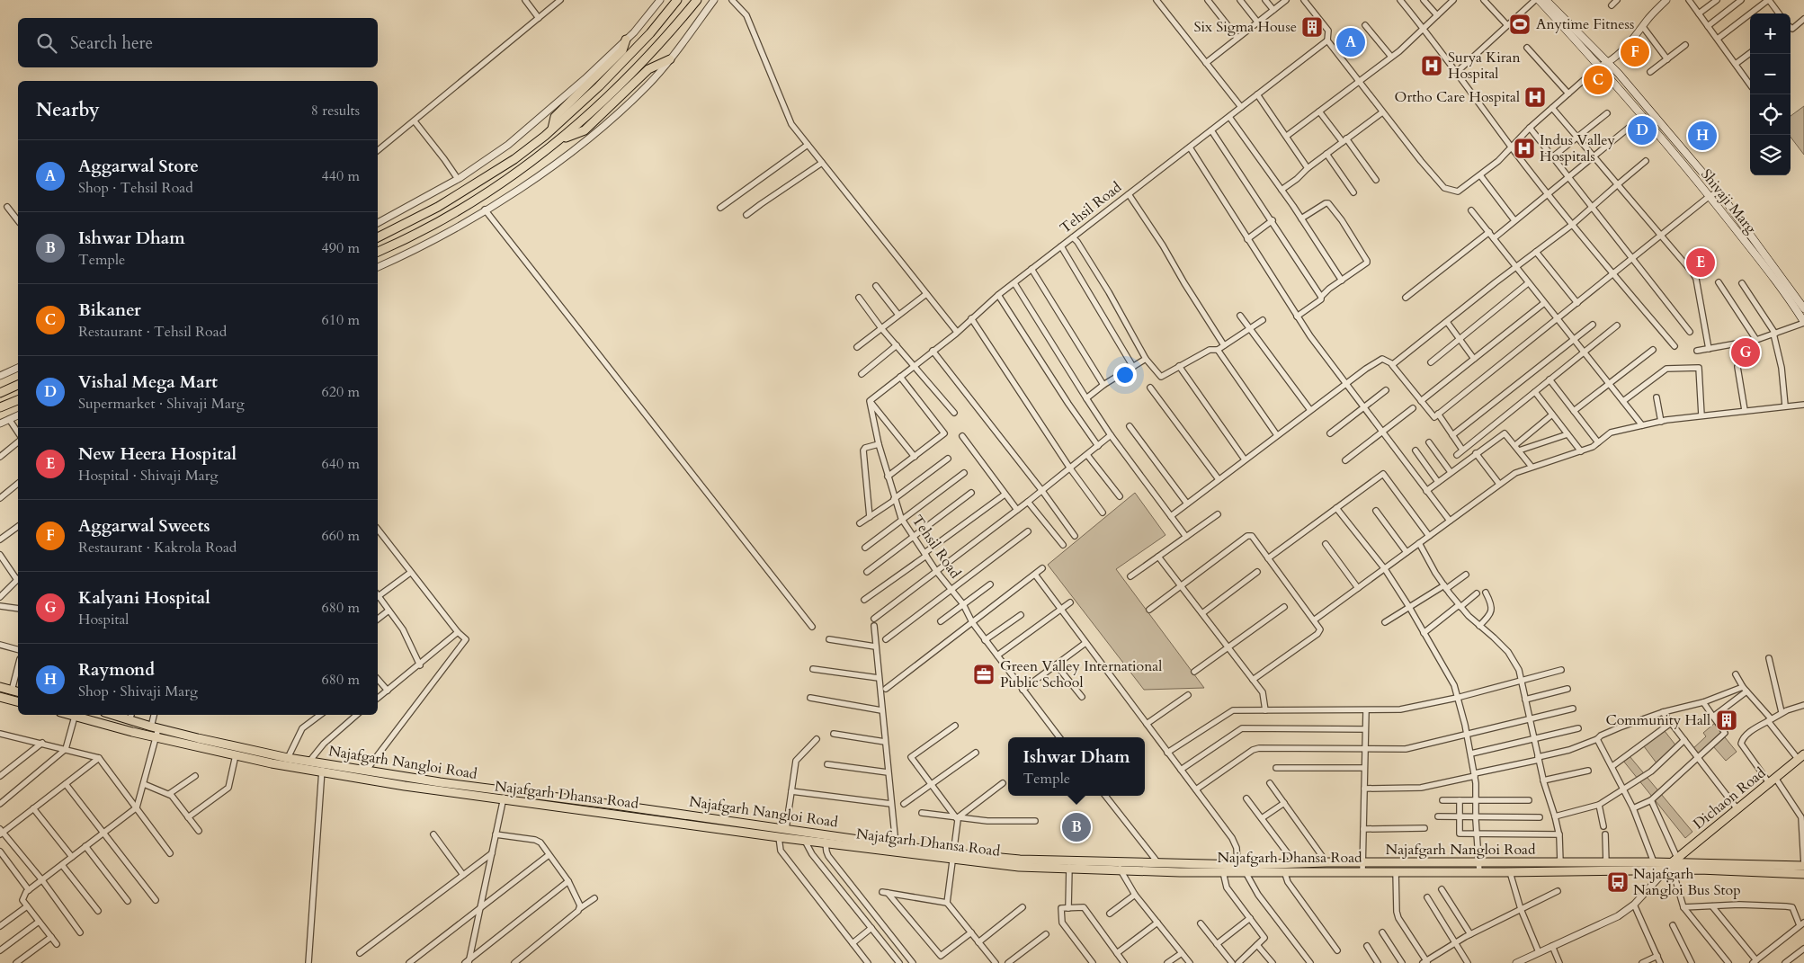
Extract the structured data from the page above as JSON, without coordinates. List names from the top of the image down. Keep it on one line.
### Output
{"streets":{"main road":["Shivaji Marg","Najafgarh Nangloi Road","Najafgarh Dhansa Road","Dichaon Road"],"street":["Tehsil Road"]},"crossings":[["Najafgarh Nangloi Road","Najafgarh Dhansa Road"],["Najafgarh Nangloi Road","Dichaon Road"],["Najafgarh Dhansa Road","Dichaon Road"]],"places":{"sports":["Anytime Fitness"],"building":["Six Sigma House","Community Hall"],"hospital":["Surya Kiran Hospital","Ortho Care Hospital","Indus Valley Hospitals"],"office":["Green Valley International Public School"],"bus stop":["Najafgarh Nangloi Bus Stop"]},"page":{"map_buttons":["+","−"],"search":"Search here","pins":["A","F","C","D","H","E","G","B"],"heading":["Nearby","8 results"],"list":[{"mark":"A","name":"Aggarwal Store","note":"Shop · Tehsil Road","value":"440 m"},{"mark":"B","name":"Ishwar Dham","note":"Temple","value":"490 m"},{"mark":"C","name":"Bikaner","note":"Restaurant · Tehsil Road","value":"610 m"},{"mark":"D","name":"Vishal Mega Mart","note":"Supermarket · Shivaji Marg","value":"620 m"},{"mark":"E","name":"New Heera Hospital","note":"Hospital · Shivaji Marg","value":"640 m"},{"mark":"F","name":"Aggarwal Sweets","note":"Restaurant · Kakrola Road","value":"660 m"},{"mark":"G","name":"Kalyani Hospital","note":"Hospital","value":"680 m"},{"mark":"H","name":"Raymond","note":"Shop · Shivaji Marg","value":"680 m"}],"popup":["Ishwar Dham","Temple"]}}
